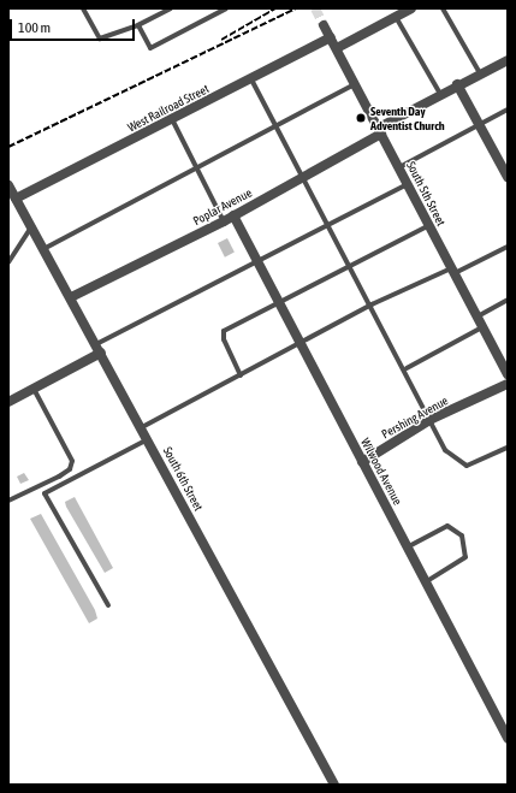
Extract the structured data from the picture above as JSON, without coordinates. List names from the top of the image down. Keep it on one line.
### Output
{"streets":{"street":["West Railroad Street","South 5th Street","Poplar Avenue","Pershing Avenue","Wilwood Avenue","South 6th Street"]},"crossings":[["West Railroad Street","South 5th Street"],["West Railroad Street","South 6th Street"],["South 5th Street","Poplar Avenue"],["Poplar Avenue","Wilwood Avenue"],["Poplar Avenue","South 6th Street"],["Pershing Avenue","Wilwood Avenue"]],"places":["Seventh Day Adventist Church"],"scale_bar":"100 m"}
